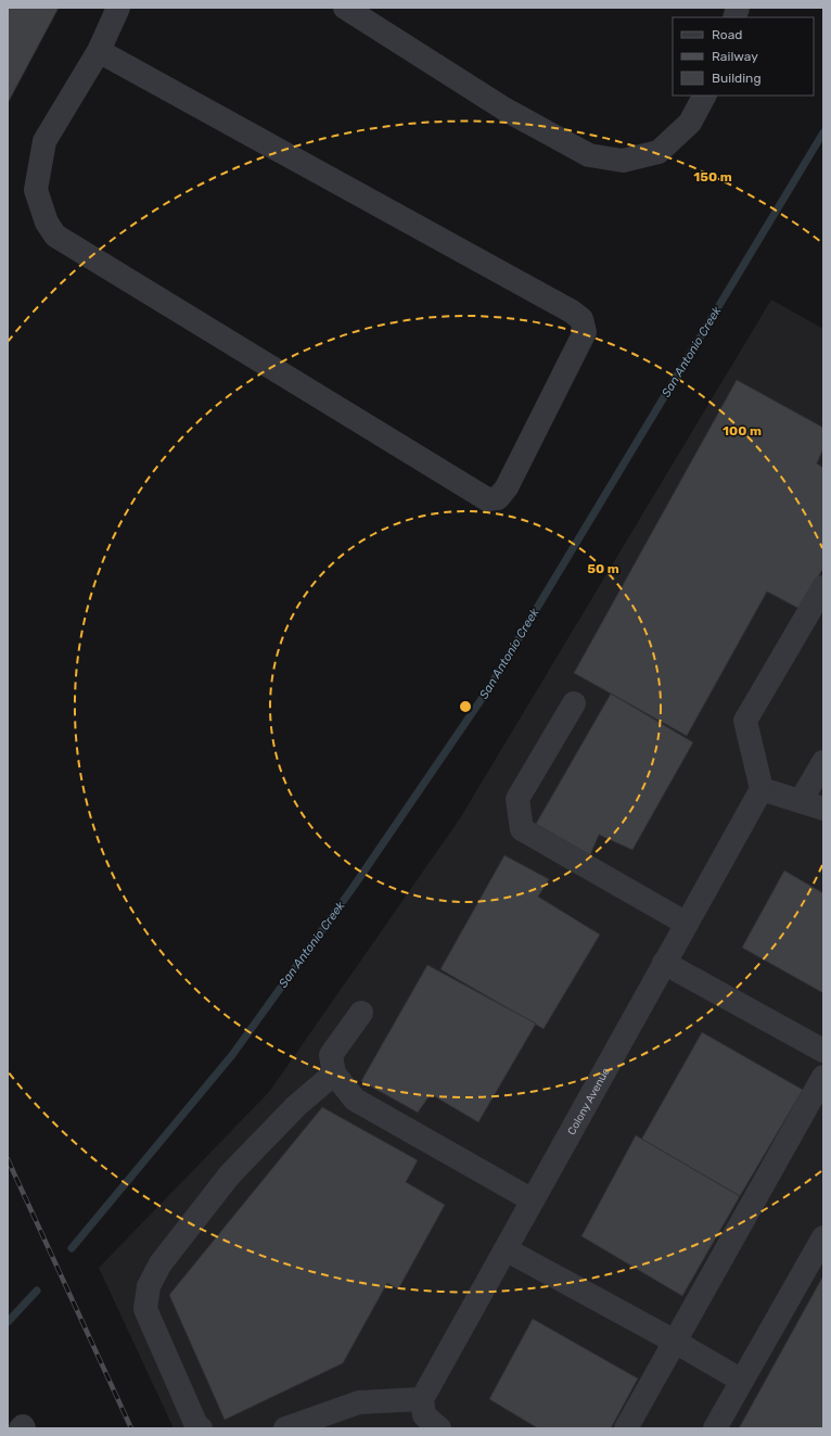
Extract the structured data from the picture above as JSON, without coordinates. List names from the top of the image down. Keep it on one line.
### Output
{"streets":{"street":["Colony Avenue"]},"water":["San Antonio Creek"],"legend":["Road","Railway","Building"],"rings":["150 m","100 m","50 m"]}
